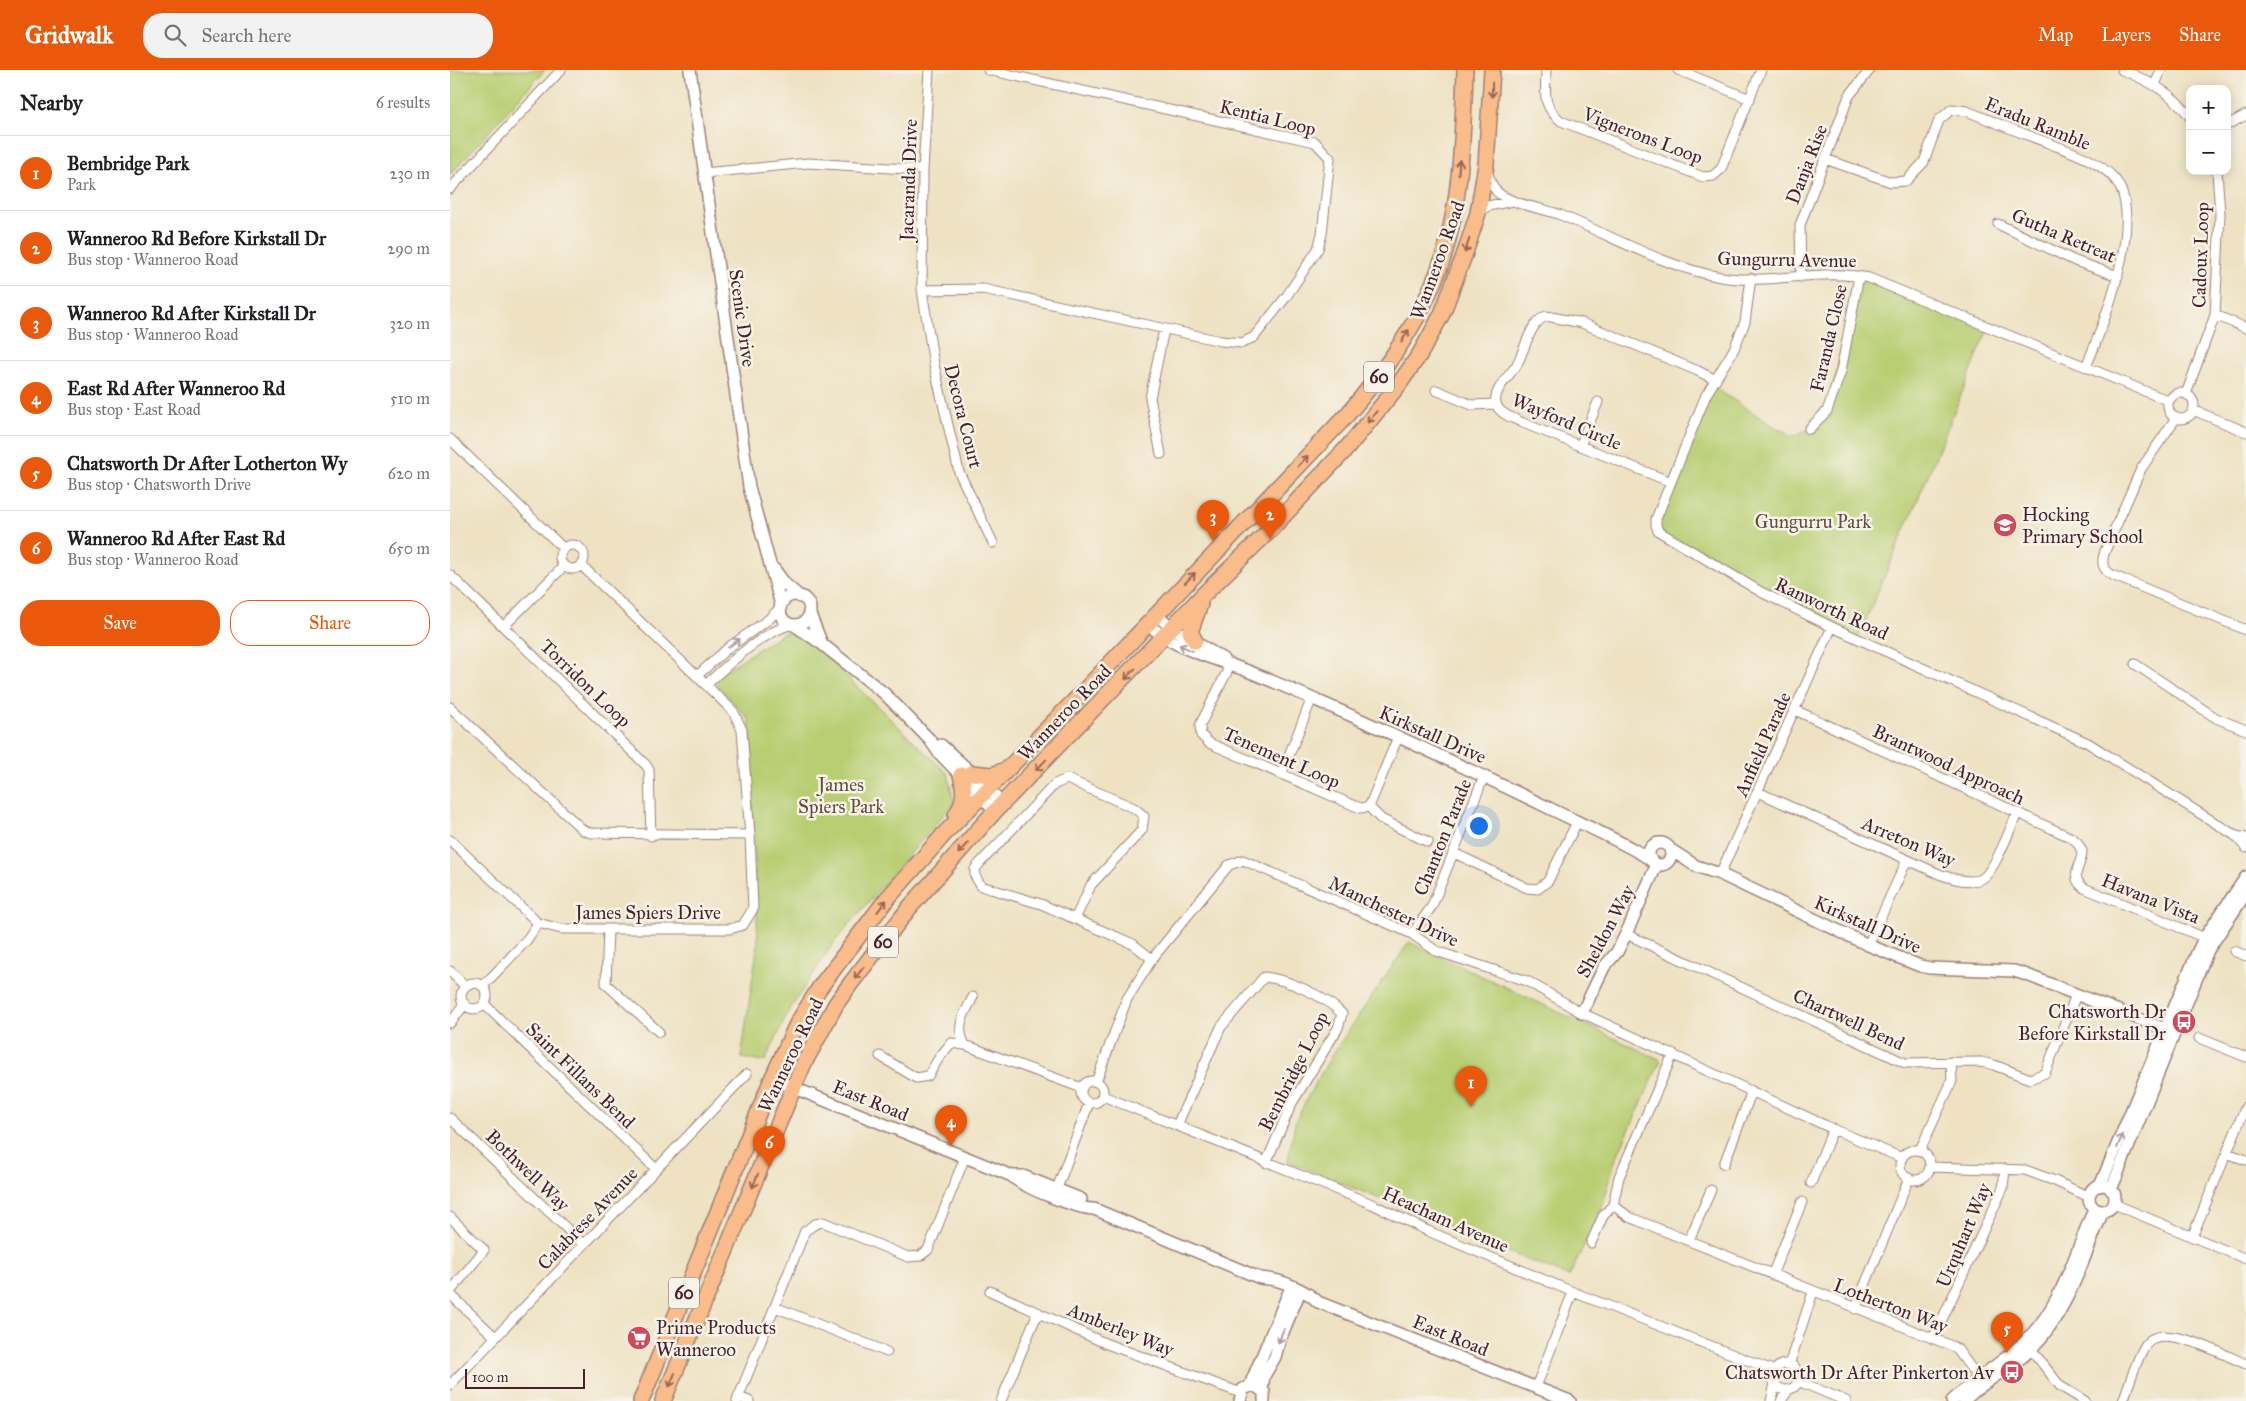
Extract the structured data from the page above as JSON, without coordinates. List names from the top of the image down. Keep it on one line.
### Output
{"streets":{"highway":["Wanneroo Road","60"],"street":["Kentia Loop","Eradu Ramble","Vignerons Loop","Danja Rise","Jacaranda Drive","Gutha Retreat","Cadoux Loop","Gungurru Avenue","Scenic Drive","Faranda Close","Decora Court","Wayford Circle","Ranworth Road","Torridon Loop","Kirkstall Drive","Anfield Parade","Tenement Loop","Brantwood Approach","Chanton Parade","Arreton Way","Havana Vista","Manchester Drive","James Spiers Drive","Sheldon Way","Chartwell Bend","Bembridge Loop","Saint Fillans Bend","East Road","Bothwell Way","Calabrese Avenue","Heacham Avenue","Urquhart Way","Lotherton Way","Amberley Way"]},"crossings":[["Kentia Loop","Jacaranda Drive"],["Kentia Loop","Decora Court"],["Eradu Ramble","Danja Rise"],["Eradu Ramble","Gutha Retreat"],["Eradu Ramble","Gungurru Avenue"],["Danja Rise","Gungurru Avenue"],["Jacaranda Drive","Decora Court"],["Cadoux Loop","Gungurru Avenue"],["Gungurru Avenue","Wanneroo Road"],["Gungurru Avenue","Faranda Close"],["Gungurru Avenue","Ranworth Road"],["Wanneroo Road","60"],["Wanneroo Road","Kirkstall Drive"],["Wanneroo Road","East Road"],["Wayford Circle","Ranworth Road"],["Ranworth Road","Anfield Parade"],["Kirkstall Drive","Anfield Parade"],["Kirkstall Drive","Tenement Loop"],["Kirkstall Drive","Chanton Parade"],["Kirkstall Drive","Sheldon Way"],["Kirkstall Drive","Chartwell Bend"],["Anfield Parade","Brantwood Approach"],["Anfield Parade","Arreton Way"],["Brantwood Approach","Arreton Way"],["Brantwood Approach","Havana Vista"],["Chanton Parade","Manchester Drive"],["Manchester Drive","Sheldon Way"],["Manchester Drive","Heacham Avenue"],["Sheldon Way","Chartwell Bend"],["Bembridge Loop","Heacham Avenue"],["Saint Fillans Bend","Calabrese Avenue"],["Bothwell Way","Calabrese Avenue"],["Urquhart Way","Lotherton Way"]],"parks":["Gungurru Park","James Spiers Park"],"places":{"school or university":["Hocking Primary School"],"bus stop":["Chatsworth Dr Before Kirkstall Dr","Chatsworth Dr After Pinkerton Av"],"supermarket":["Prime Products Wanneroo"]},"scale_bar":"100 m","page":{"header":"Gridwalk","search":"Search here","nav":["Map","Layers","Share"],"heading":["Nearby","6 results"],"map_buttons":["+","−"],"list":[{"mark":"1","name":"Bembridge Park","note":"Park","value":"230 m"},{"mark":"2","name":"Wanneroo Rd Before Kirkstall Dr","note":"Bus stop · Wanneroo Road","value":"290 m"},{"mark":"3","name":"Wanneroo Rd After Kirkstall Dr","note":"Bus stop · Wanneroo Road","value":"320 m"},{"mark":"4","name":"East Rd After Wanneroo Rd","note":"Bus stop · East Road","value":"510 m"},{"mark":"5","name":"Chatsworth Dr After Lotherton Wy","note":"Bus stop · Chatsworth Drive","value":"620 m"},{"mark":"6","name":"Wanneroo Rd After East Rd","note":"Bus stop · Wanneroo Road","value":"650 m"}],"pins":["2","3","1","4","6","5"],"buttons":["Save","Share"],"scale":"100 m"}}
